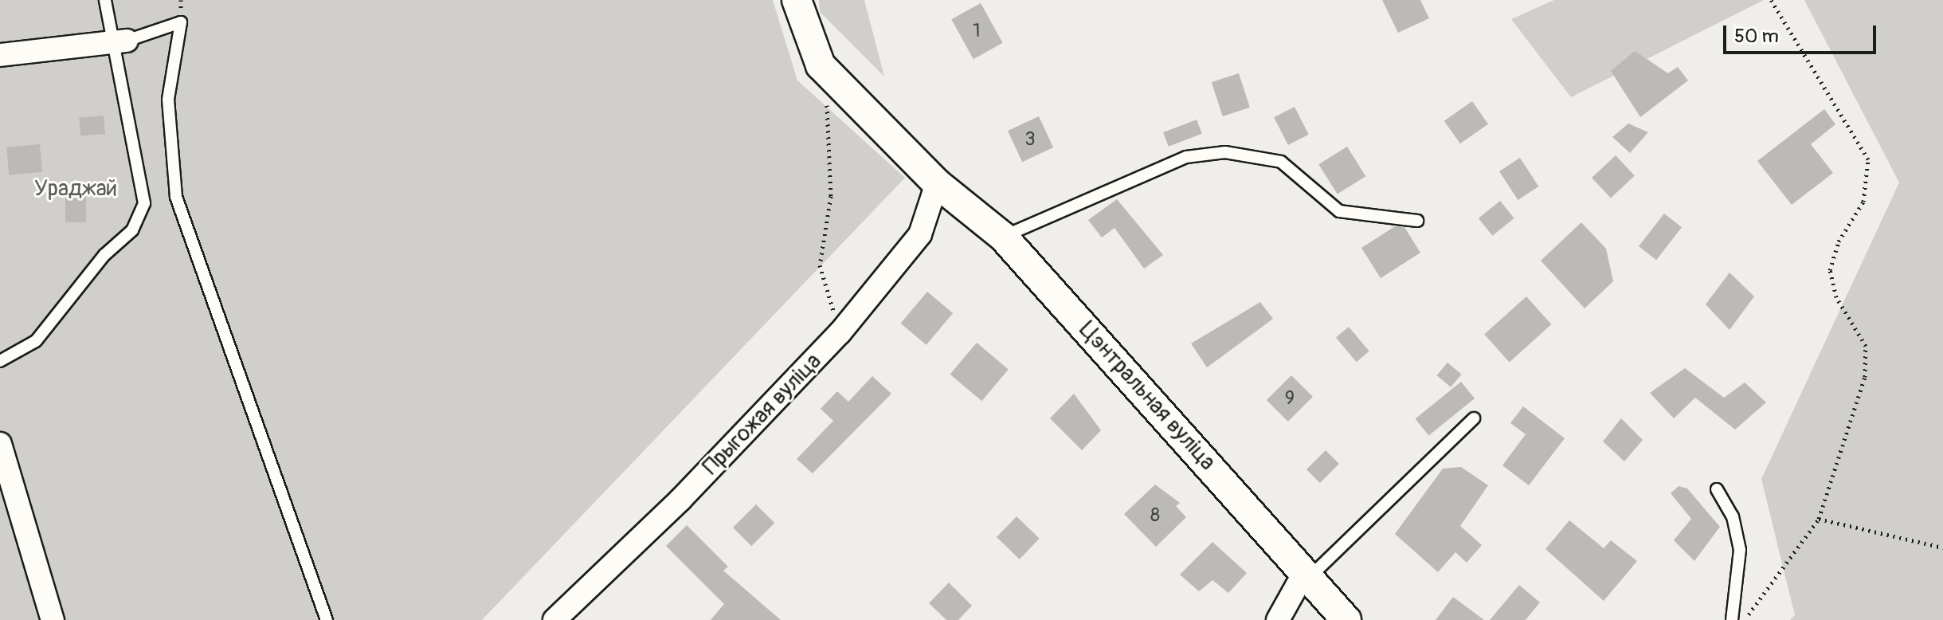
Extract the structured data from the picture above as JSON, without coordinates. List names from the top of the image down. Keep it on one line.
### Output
{"streets":{"street":["Цэнтральная вуліца","Прыгожая вуліца"]},"crossings":[["Цэнтральная вуліца","Прыгожая вуліца"]],"parks":["Ураджай"],"house_numbers":["1","3","9","8"],"scale_bar":"50 m"}
